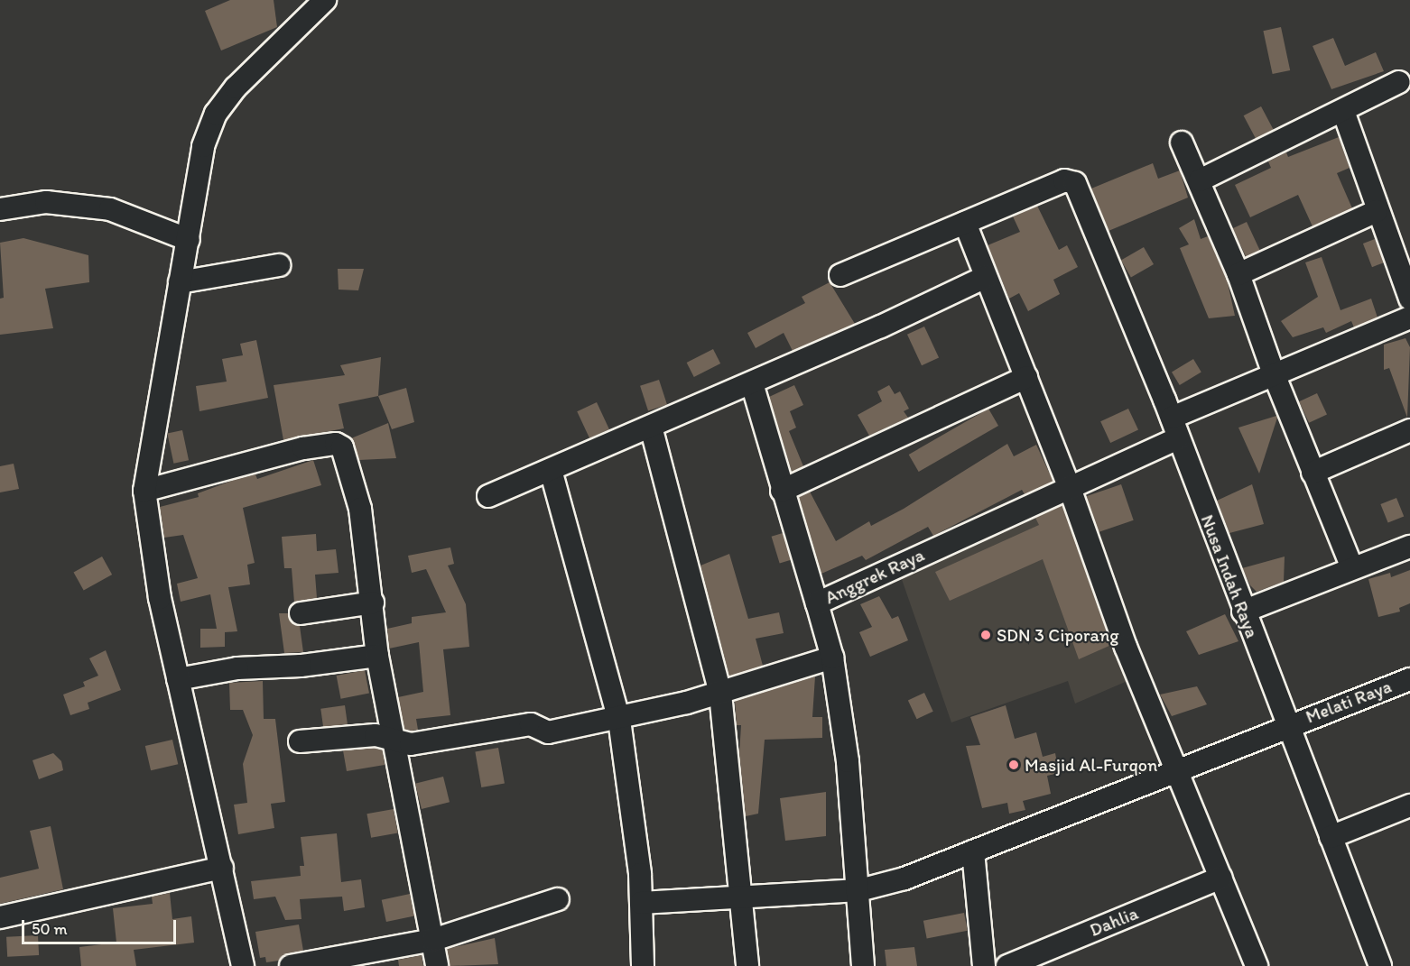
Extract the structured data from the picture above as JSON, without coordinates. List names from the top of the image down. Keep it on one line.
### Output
{"streets":{"street":["Anggrek Raya","Nusa Indah Raya","Melati Raya","Dahlia"]},"crossings":[["Anggrek Raya","Nusa Indah Raya"],["Anggrek Raya","Melati Raya"],["Nusa Indah Raya","Melati Raya"]],"places":["SDN 3 Ciporang","Masjid Al-Furqon"],"scale_bar":"50 m"}
